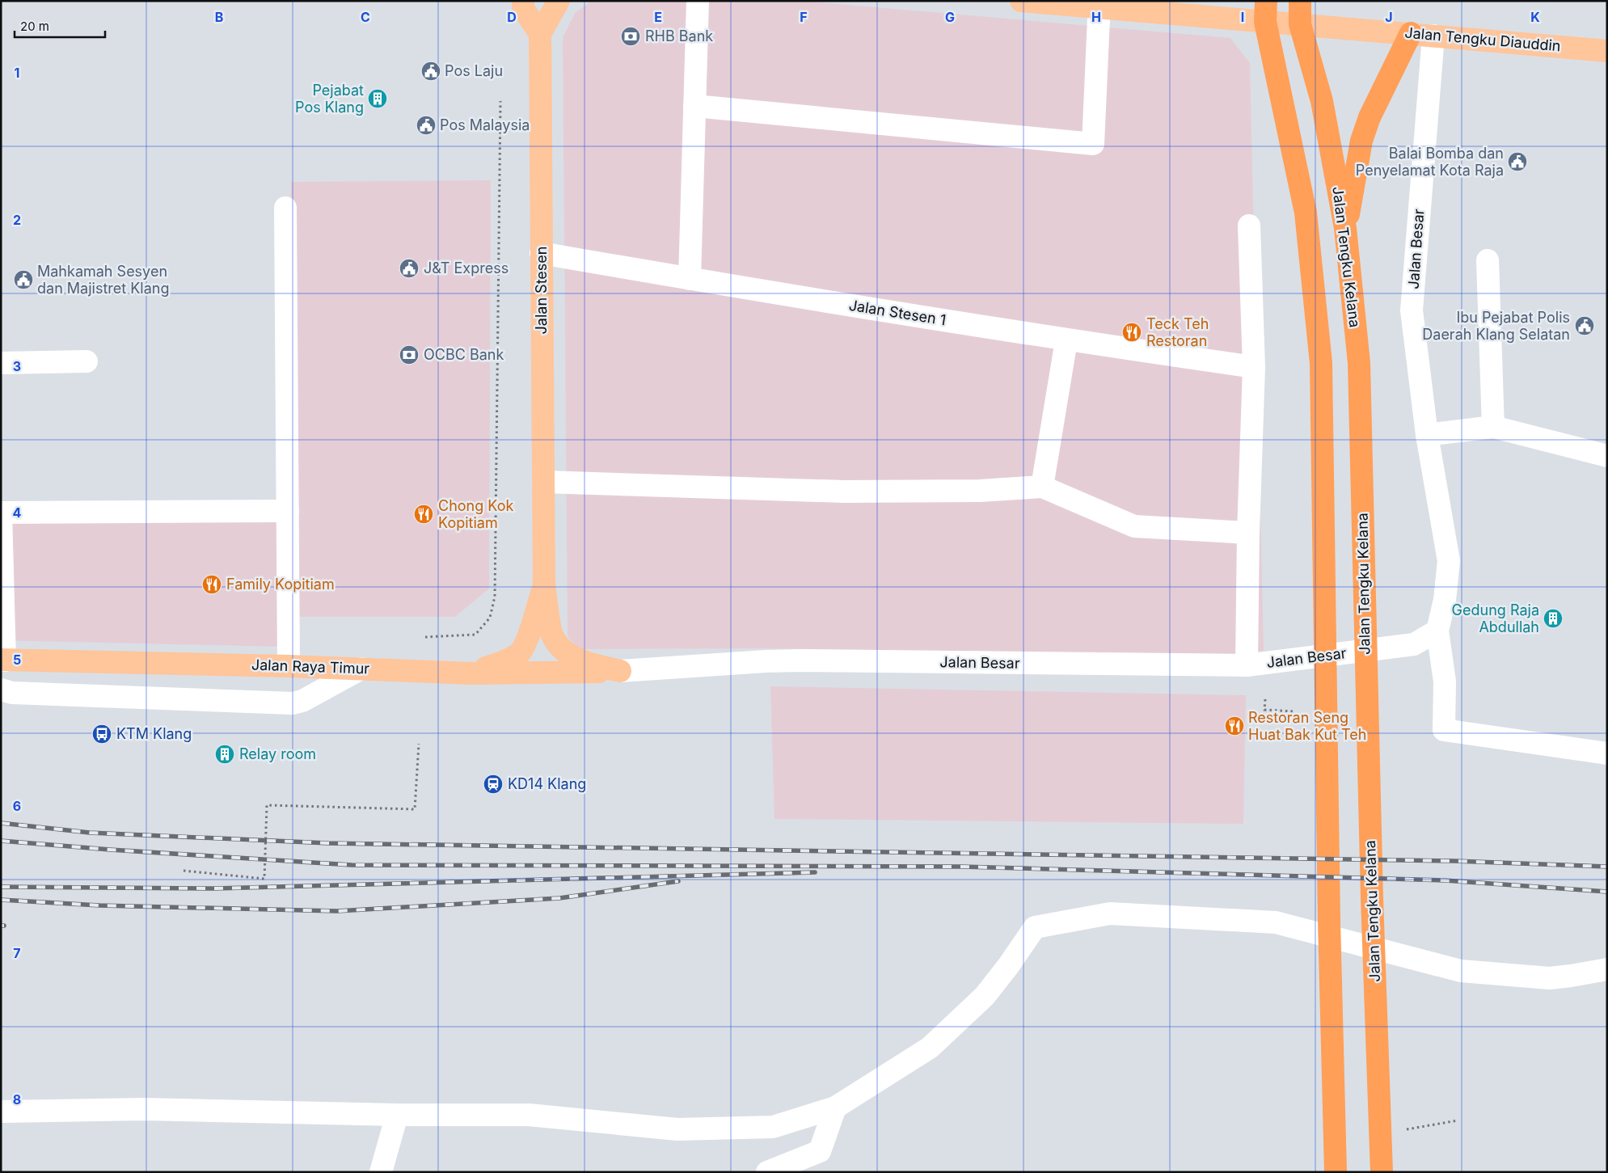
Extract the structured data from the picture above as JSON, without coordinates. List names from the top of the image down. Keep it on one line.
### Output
{"streets":{"highway":["Jalan Tengku Kelana"],"main road":["Jalan Tengku Diauddin","Jalan Stesen","Jalan Raya Timur"],"street":["Jalan Besar","Jalan Stesen 1"]},"crossings":[["Jalan Tengku Diauddin","Jalan Besar"],["Jalan Tengku Diauddin","Jalan Tengku Kelana"],["Jalan Besar","Jalan Stesen"],["Jalan Besar","Jalan Raya Timur"],["Jalan Stesen","Jalan Stesen 1"],["Jalan Stesen","Jalan Raya Timur"]],"places":{"bank":["RHB Bank","OCBC Bank"],"public building":["Pos Laju","Pos Malaysia","Balai Bomba dan Penyelamat Kota Raja","J&T Express","Mahkamah Sesyen dan Majistret Klang","Ibu Pejabat Polis Daerah Klang Selatan"],"building":["Pejabat Pos Klang","Gedung Raja Abdullah","Relay room"],"restaurant":["Teck Teh Restoran","Chong Kok Kopitiam","Family Kopitiam","Restoran Seng Huat Bak Kut Teh"],"bus stop":["KTM Klang"],"station":["KD14 Klang"]},"scale_bar":"20 m","grid":{"columns":["B","C","D","E","F","G","H","I","J","K"],"rows":["1","2","3","4","5","6","7","8"]}}
